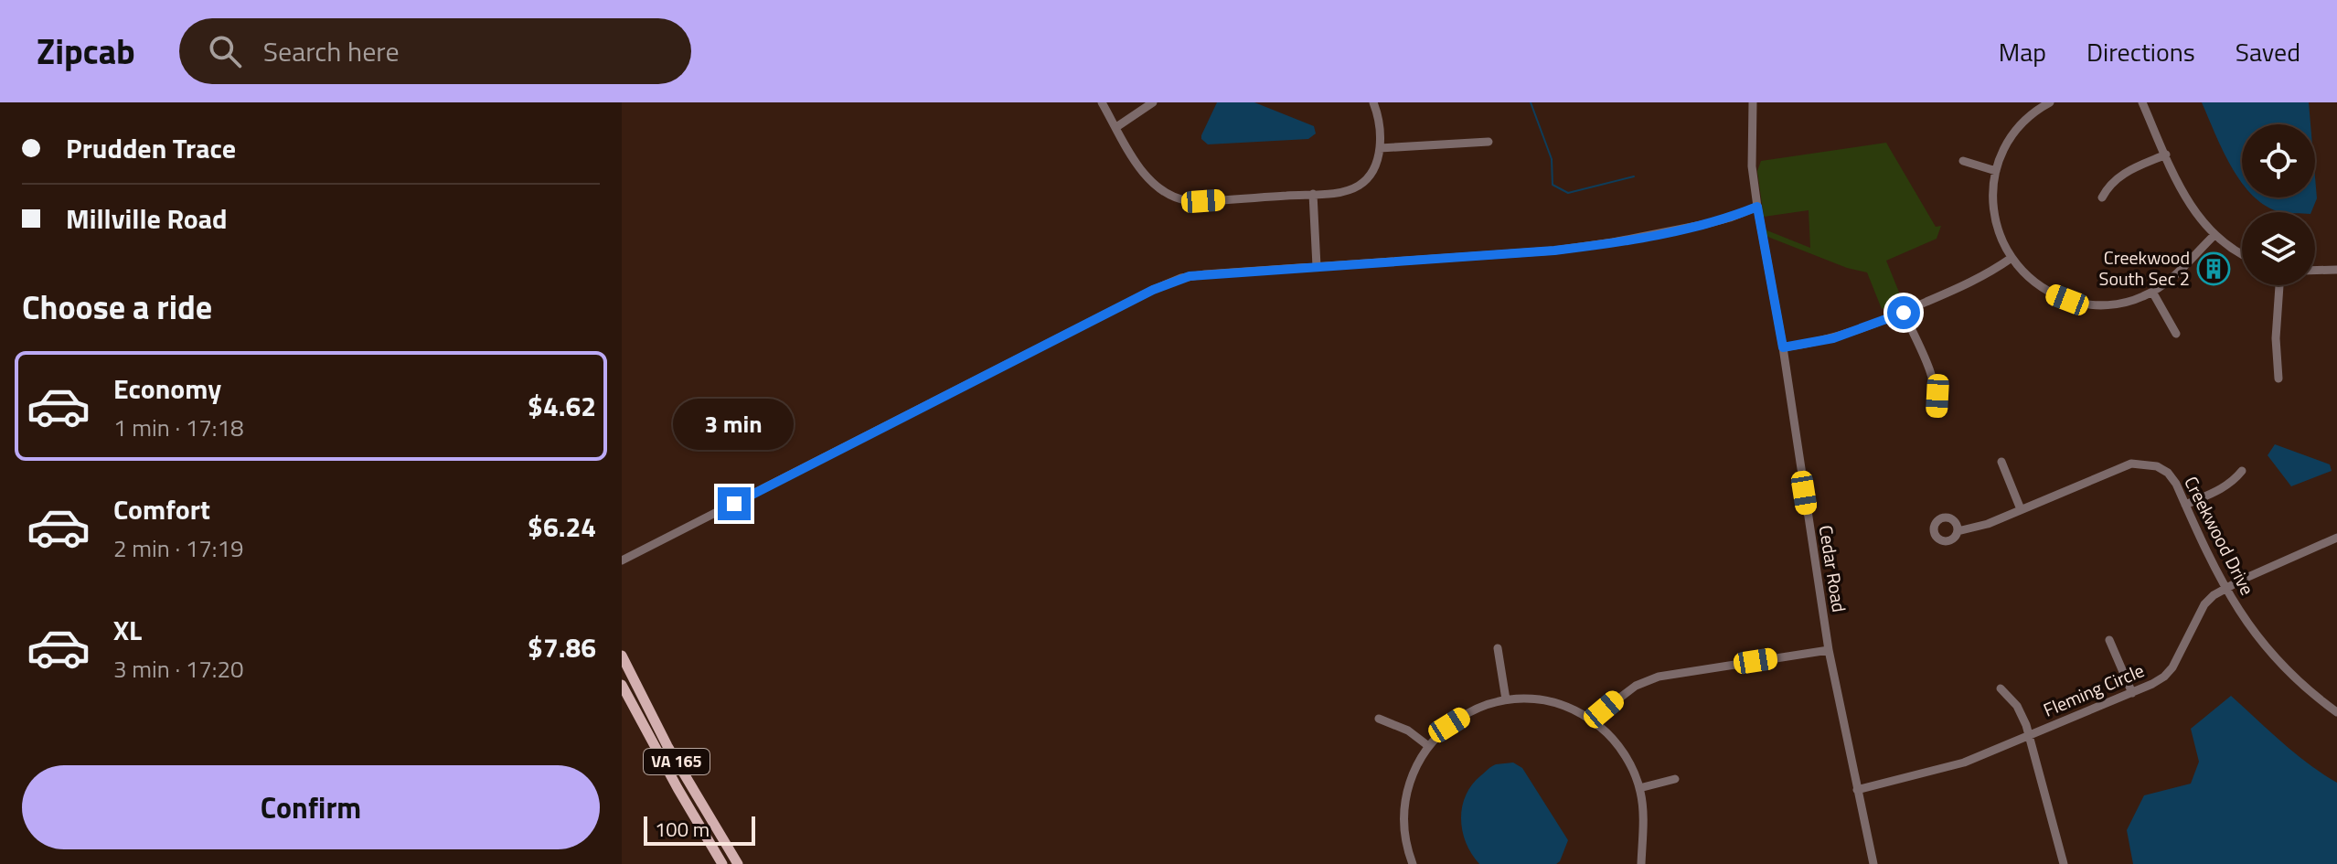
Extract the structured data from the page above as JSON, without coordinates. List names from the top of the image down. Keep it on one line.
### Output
{"streets":{"main road":["VA 165"],"street":["Creekwood Drive","Cedar Road","Fleming Circle"]},"crossings":[["Creekwood Drive","Fleming Circle"],["Cedar Road","Fleming Circle"]],"places":{"building":["Creekwood South Sec 2"]},"scale_bar":"100 m","page":{"header":"Zipcab","search":"Search here","nav":["Map","Directions","Saved"],"banner":["Prudden Trace","Millville Road"],"heading":"Choose a ride","list":[{"name":"Economy","note":"1 min · 17:18","value":"$4.62"},{"name":"Comfort","note":"2 min · 17:19","value":"$6.24"},{"name":"XL","note":"3 min · 17:20","value":"$7.86"}],"bubble":"3 min","buttons":"Confirm","scale":"100 m"}}
